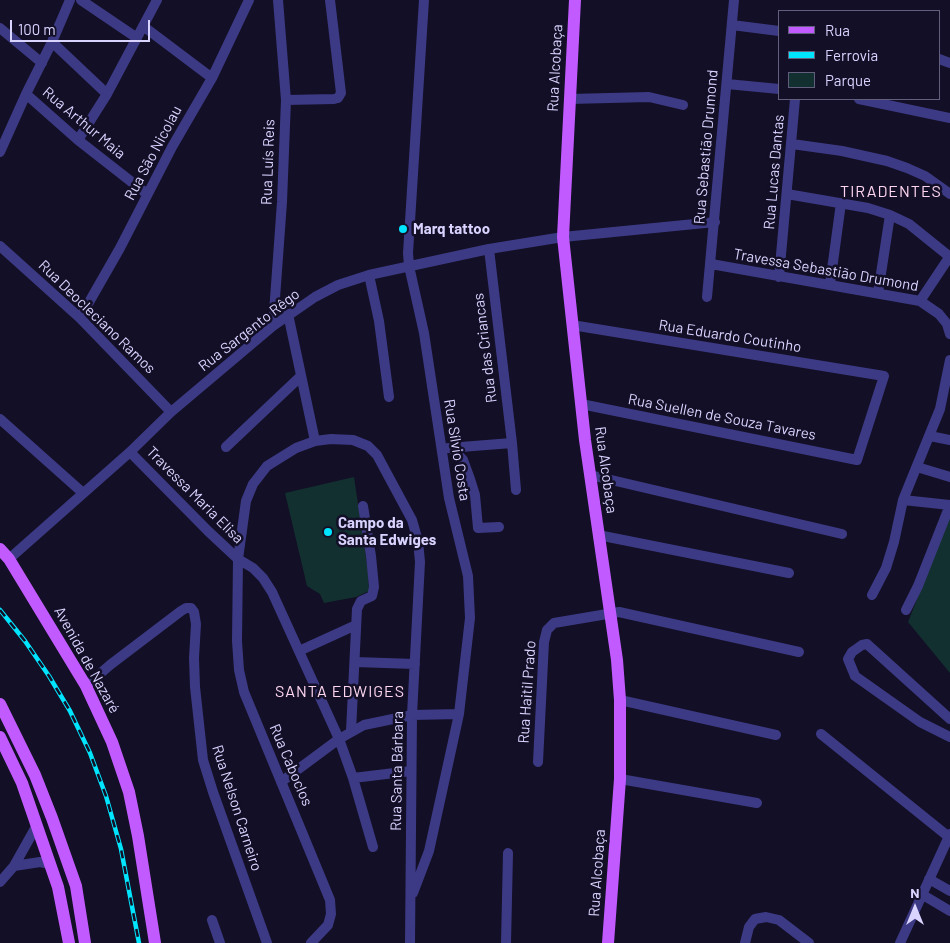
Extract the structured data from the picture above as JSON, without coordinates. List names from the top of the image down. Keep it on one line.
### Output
{"streets":{"main road":["Rua Alcobaça","Avenida de Nazaré"],"street":["Rua Arthur Maia","Rua Sebastião Drumond","Rua São Nicolau","Rua Luís Reis","Rua Lucas Dantas","Travessa Sebastião Drumond","Rua Deocleciano Ramos","Rua Sargento Rêgo","Rua Eduardo Coutinho","Rua das Criancas","Rua Suellen de Souza Tavares","Rua Sílvio Costa","Travessa Maria Elisa","Rua Haitil Prado","Rua Caboclos","Rua Santa Bárbara","Rua Nelson Carneiro"]},"crossings":[["Rua Alcobaça","Rua Sargento Rêgo"],["Rua Alcobaça","Rua Eduardo Coutinho"],["Rua Alcobaça","Rua Suellen de Souza Tavares"],["Rua Alcobaça","Rua Haitil Prado"],["Rua Arthur Maia","Rua São Nicolau"],["Rua Sebastião Drumond","Travessa Sebastião Drumond"],["Rua Sebastião Drumond","Rua Sargento Rêgo"],["Rua São Nicolau","Rua Deocleciano Ramos"],["Rua Luís Reis","Rua Sargento Rêgo"],["Rua Lucas Dantas","Travessa Sebastião Drumond"],["Rua Deocleciano Ramos","Rua Sargento Rêgo"],["Rua Sargento Rêgo","Rua das Criancas"],["Rua Sargento Rêgo","Rua Sílvio Costa"],["Rua Sargento Rêgo","Travessa Maria Elisa"],["Rua Sargento Rêgo","Avenida de Nazaré"],["Rua Eduardo Coutinho","Rua Suellen de Souza Tavares"],["Rua Sílvio Costa","Rua Santa Bárbara"],["Travessa Maria Elisa","Rua Caboclos"],["Travessa Maria Elisa","Rua Santa Bárbara"],["Avenida de Nazaré","Rua Nelson Carneiro"],["Rua Caboclos","Rua Santa Bárbara"]],"districts":["TIRADENTES","SANTA EDWIGES"],"places":["Marq tattoo","Campo da Santa Edwiges"],"legend":["Rua","Ferrovia","Parque"],"scale_bar":"100 m","north":"top"}
